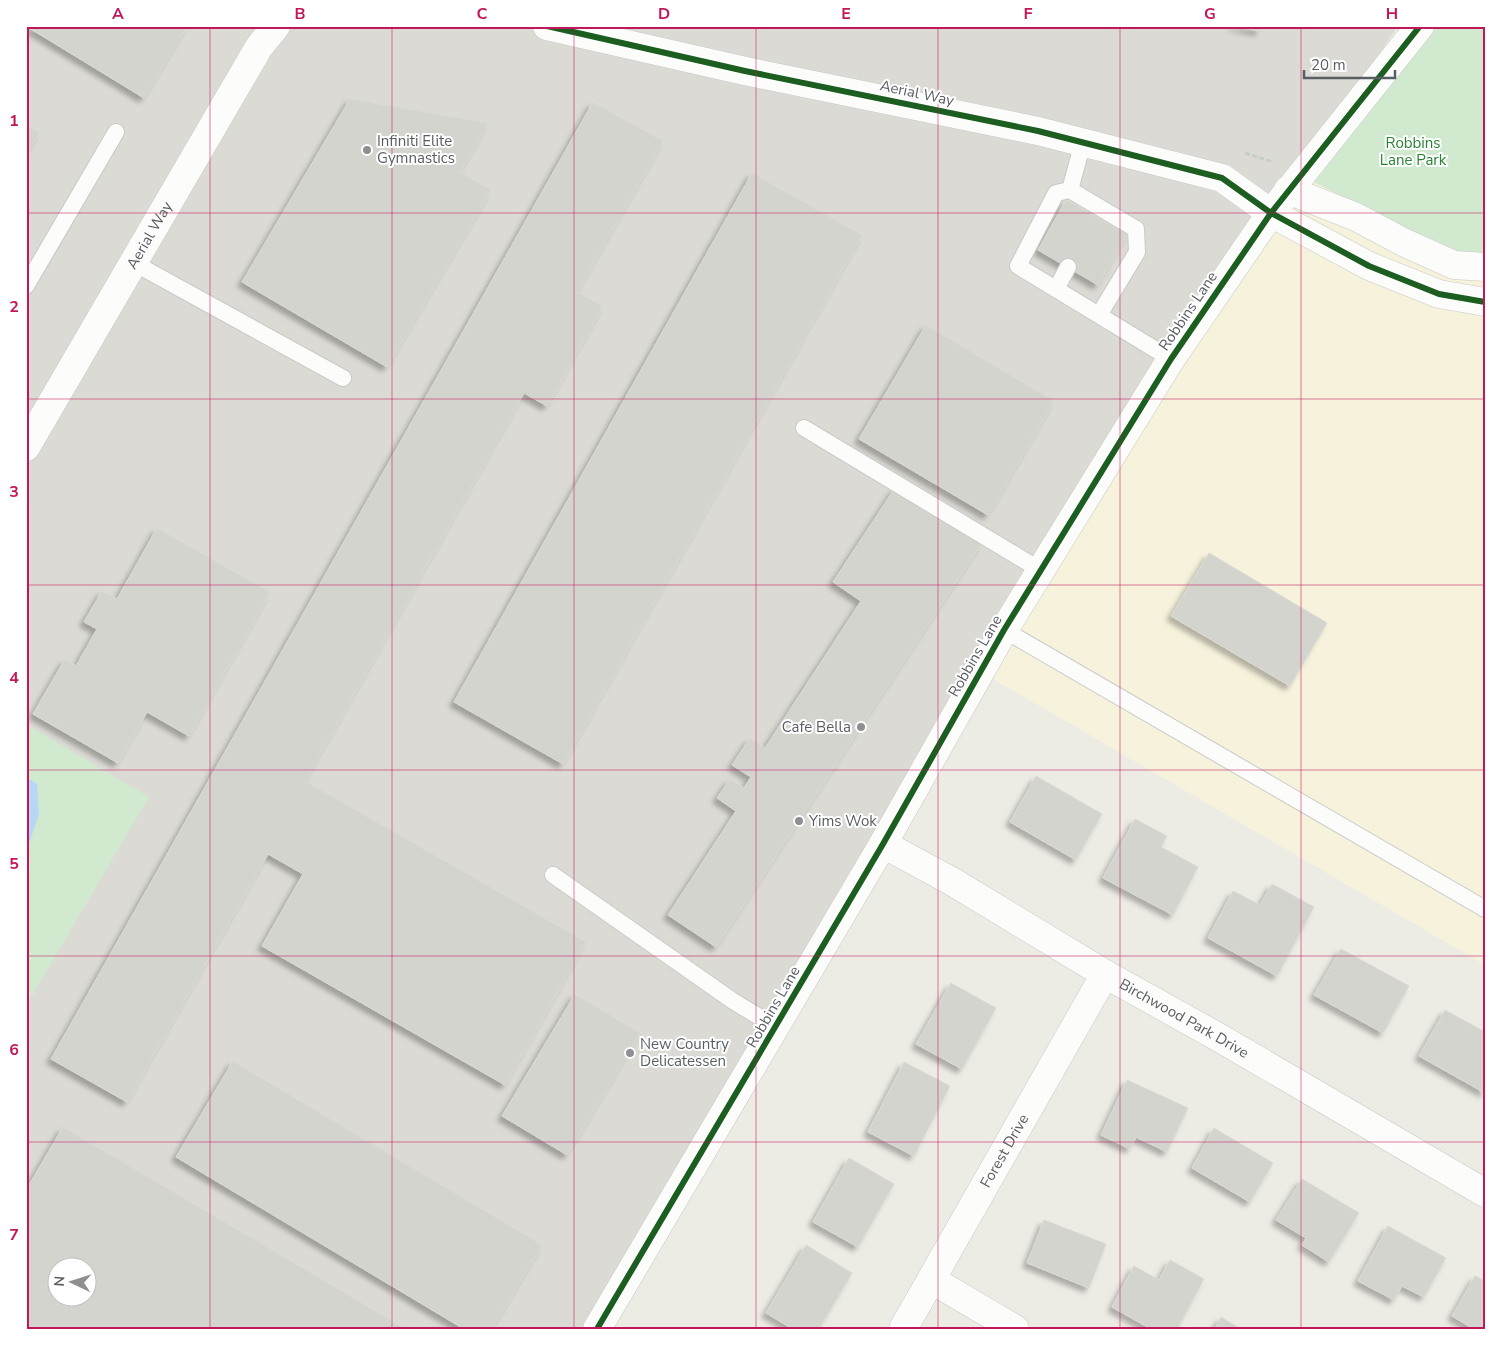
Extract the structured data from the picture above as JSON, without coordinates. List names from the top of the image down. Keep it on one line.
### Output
{"streets":{"street":["Aerial Way","Robbins Lane","Birchwood Park Drive","Forest Drive"]},"crossings":[["Aerial Way","Robbins Lane"],["Robbins Lane","Birchwood Park Drive"],["Birchwood Park Drive","Forest Drive"]],"parks":["Robbins Lane Park"],"places":["Infiniti Elite Gymnastics","Cafe Bella","Yims Wok","New Country Delicatessen"],"scale_bar":"20 m","north":"left","grid":{"columns":["A","B","C","D","E","F","G","H"],"rows":["1","2","3","4","5","6","7"]}}
